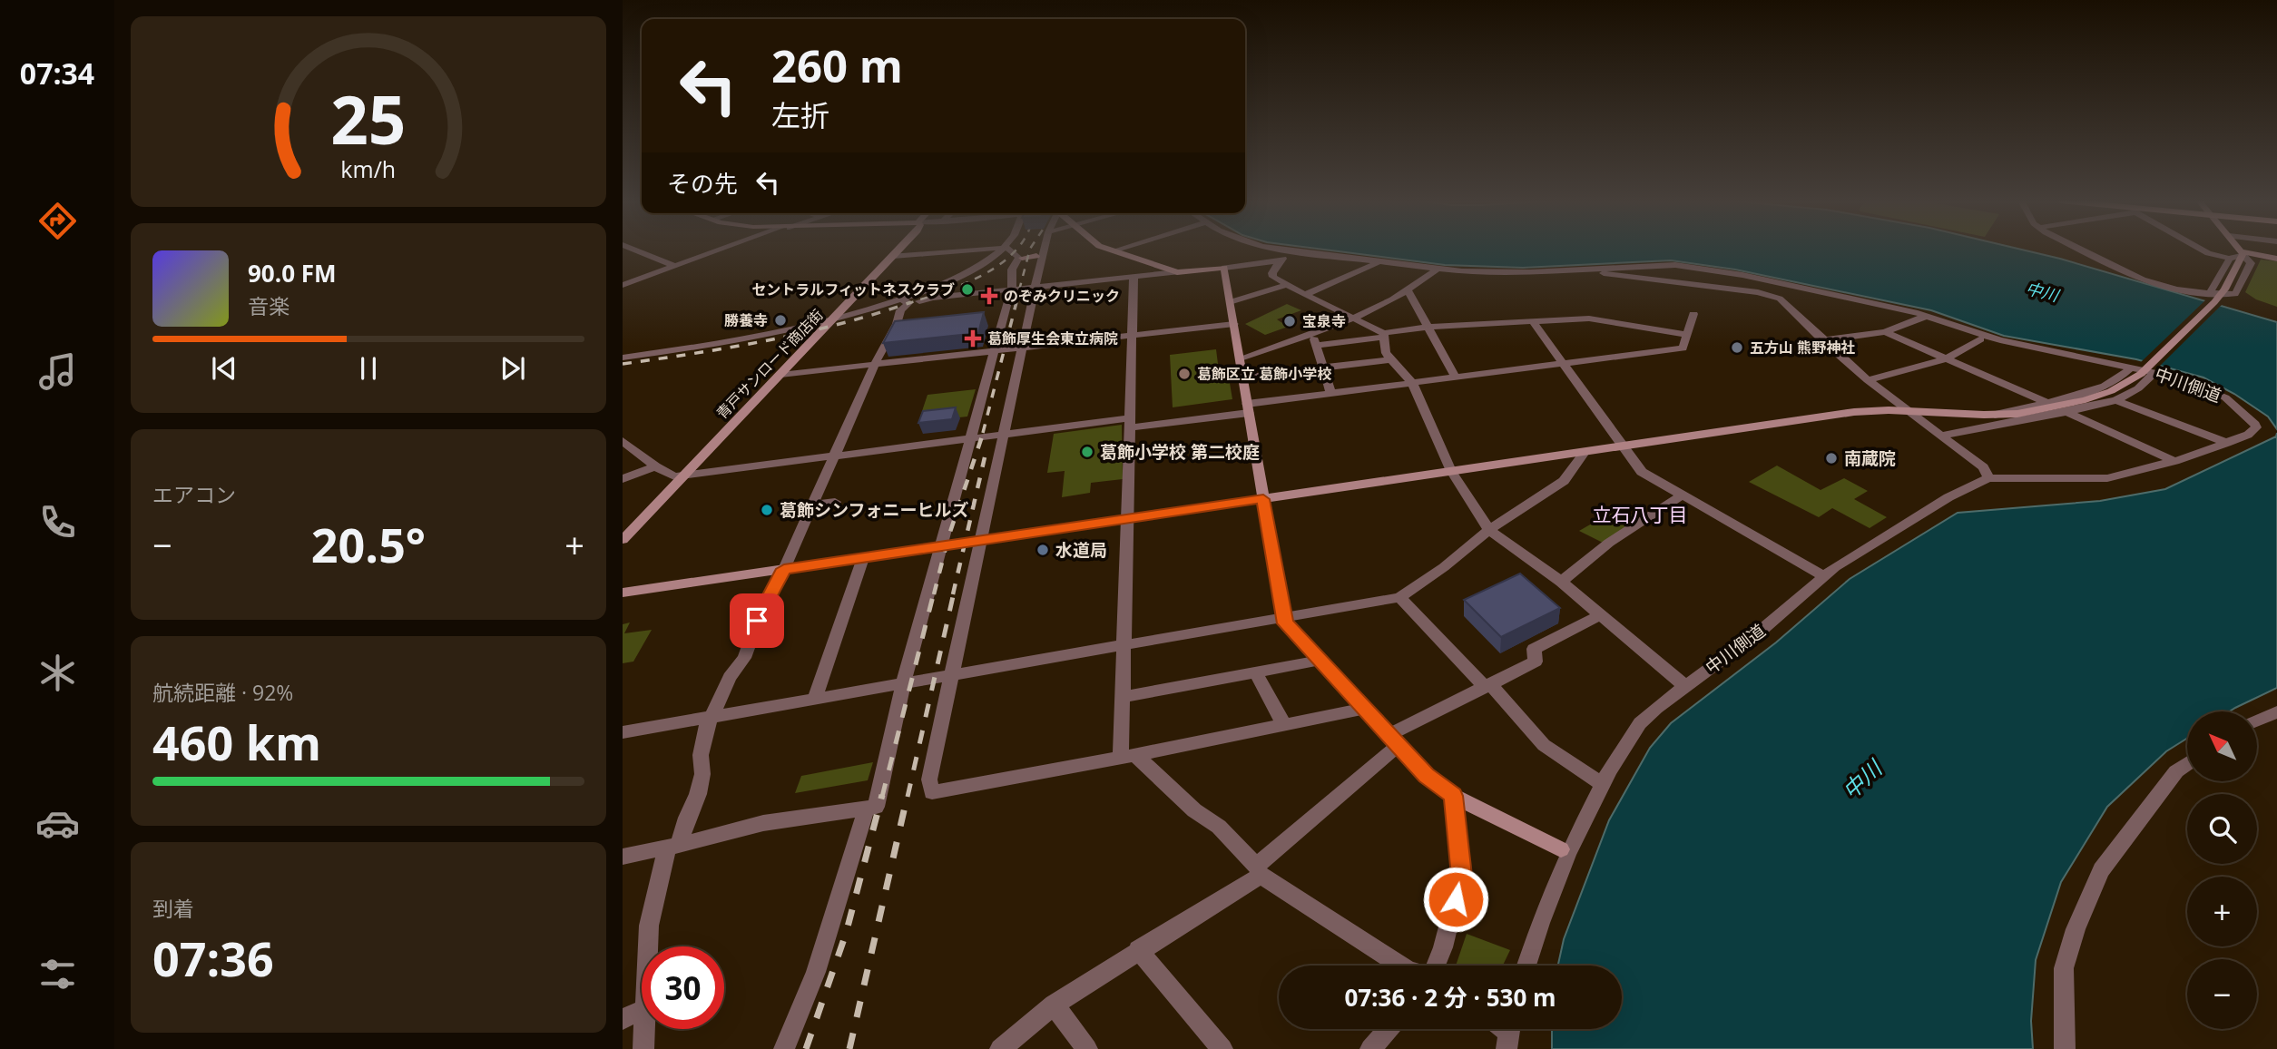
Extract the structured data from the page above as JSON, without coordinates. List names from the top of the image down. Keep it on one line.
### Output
{"streets":{"street":["青戸サンロード商店街","中川側道"]},"districts":["立石八丁目"],"water":["中川"],"places":{"other":["セントラルフィットネスクラブ","勝養寺","宝泉寺","五方山 熊野神社","葛飾区立 葛飾小学校","葛飾小学校 第二校庭","南蔵院","葛飾シンフォニーヒルズ","水道局"],"health":["のぞみクリニック","葛飾厚生会東立病院"]},"north":"top left","page":{"tabs":"07:34","turn":["260 m","左折"],"then":"その先","song":["90.0 FM","音楽"],"tile":["エアコン",["航続距離 · 92%","460 km"],["到着","07:36"]],"heat":["−","20.5°","+"],"map_buttons":["+","−"],"limit":"30","trip":"07:36 · 2 分 · 530 m","gauge":["25","km/h"]}}
